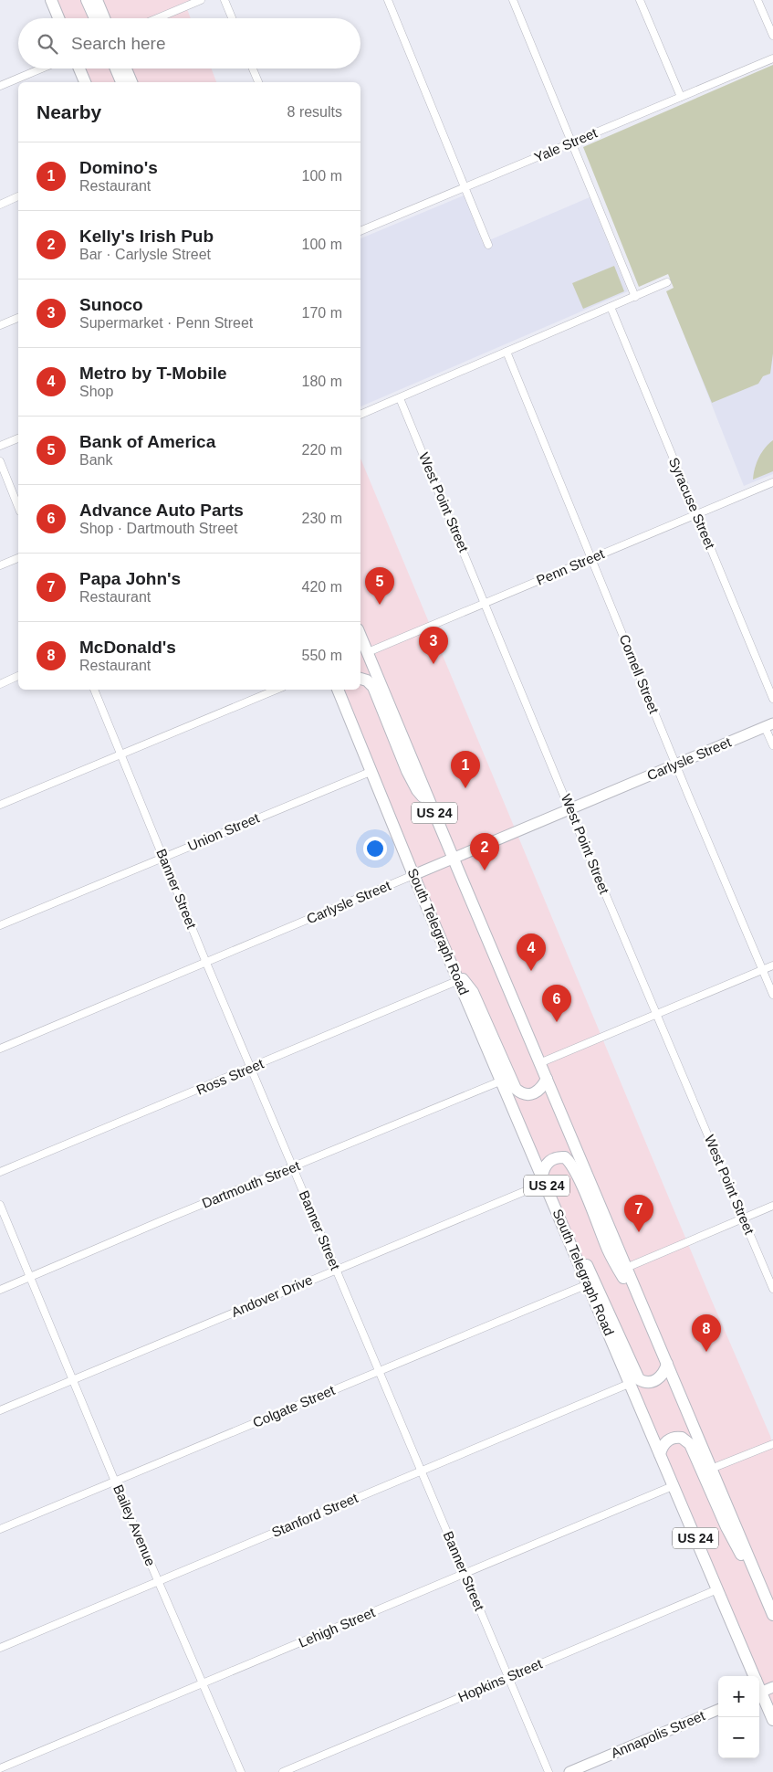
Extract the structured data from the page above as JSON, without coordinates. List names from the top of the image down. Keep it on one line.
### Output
{"streets":{"main road":["US 24","South Telegraph Road"],"street":["Yale Street","West Point Street","Syracuse Street","Penn Street","Cornell Street","Carlysle Street","Union Street","Banner Street","Ross Street","Dartmouth Street","Andover Drive","Colgate Street","Stanford Street","Bailey Avenue","Lehigh Street","Hopkins Street","Annapolis Street"]},"crossings":[["West Point Street","Penn Street"],["West Point Street","Carlysle Street"],["Syracuse Street","Penn Street"],["Penn Street","Cornell Street"],["Penn Street","US 24"],["Cornell Street","Carlysle Street"],["Carlysle Street","US 24"],["Carlysle Street","Banner Street"],["Carlysle Street","South Telegraph Road"],["Union Street","Banner Street"],["Union Street","South Telegraph Road"],["Banner Street","Ross Street"],["Banner Street","Dartmouth Street"],["Banner Street","Andover Drive"],["Banner Street","Colgate Street"],["Banner Street","Stanford Street"],["Banner Street","Lehigh Street"],["Banner Street","Hopkins Street"],["South Telegraph Road","Ross Street"],["South Telegraph Road","Dartmouth Street"],["South Telegraph Road","Andover Drive"],["South Telegraph Road","Colgate Street"],["South Telegraph Road","Stanford Street"],["South Telegraph Road","Lehigh Street"],["South Telegraph Road","Hopkins Street"],["Dartmouth Street","Bailey Avenue"],["Andover Drive","Bailey Avenue"],["Colgate Street","Bailey Avenue"],["Stanford Street","Bailey Avenue"],["Bailey Avenue","Lehigh Street"]],"page":{"search":"Search here","heading":["Nearby","8 results"],"list":[{"mark":"1","name":"Domino's","note":"Restaurant","value":"100 m"},{"mark":"2","name":"Kelly's Irish Pub","note":"Bar · Carlysle Street","value":"100 m"},{"mark":"3","name":"Sunoco","note":"Supermarket · Penn Street","value":"170 m"},{"mark":"4","name":"Metro by T-Mobile","note":"Shop","value":"180 m"},{"mark":"5","name":"Bank of America","note":"Bank","value":"220 m"},{"mark":"6","name":"Advance Auto Parts","note":"Shop · Dartmouth Street","value":"230 m"},{"mark":"7","name":"Papa John's","note":"Restaurant","value":"420 m"},{"mark":"8","name":"McDonald's","note":"Restaurant","value":"550 m"}],"pins":["5","3","1","2","4","6","7","8"],"map_buttons":["+","−"]}}
